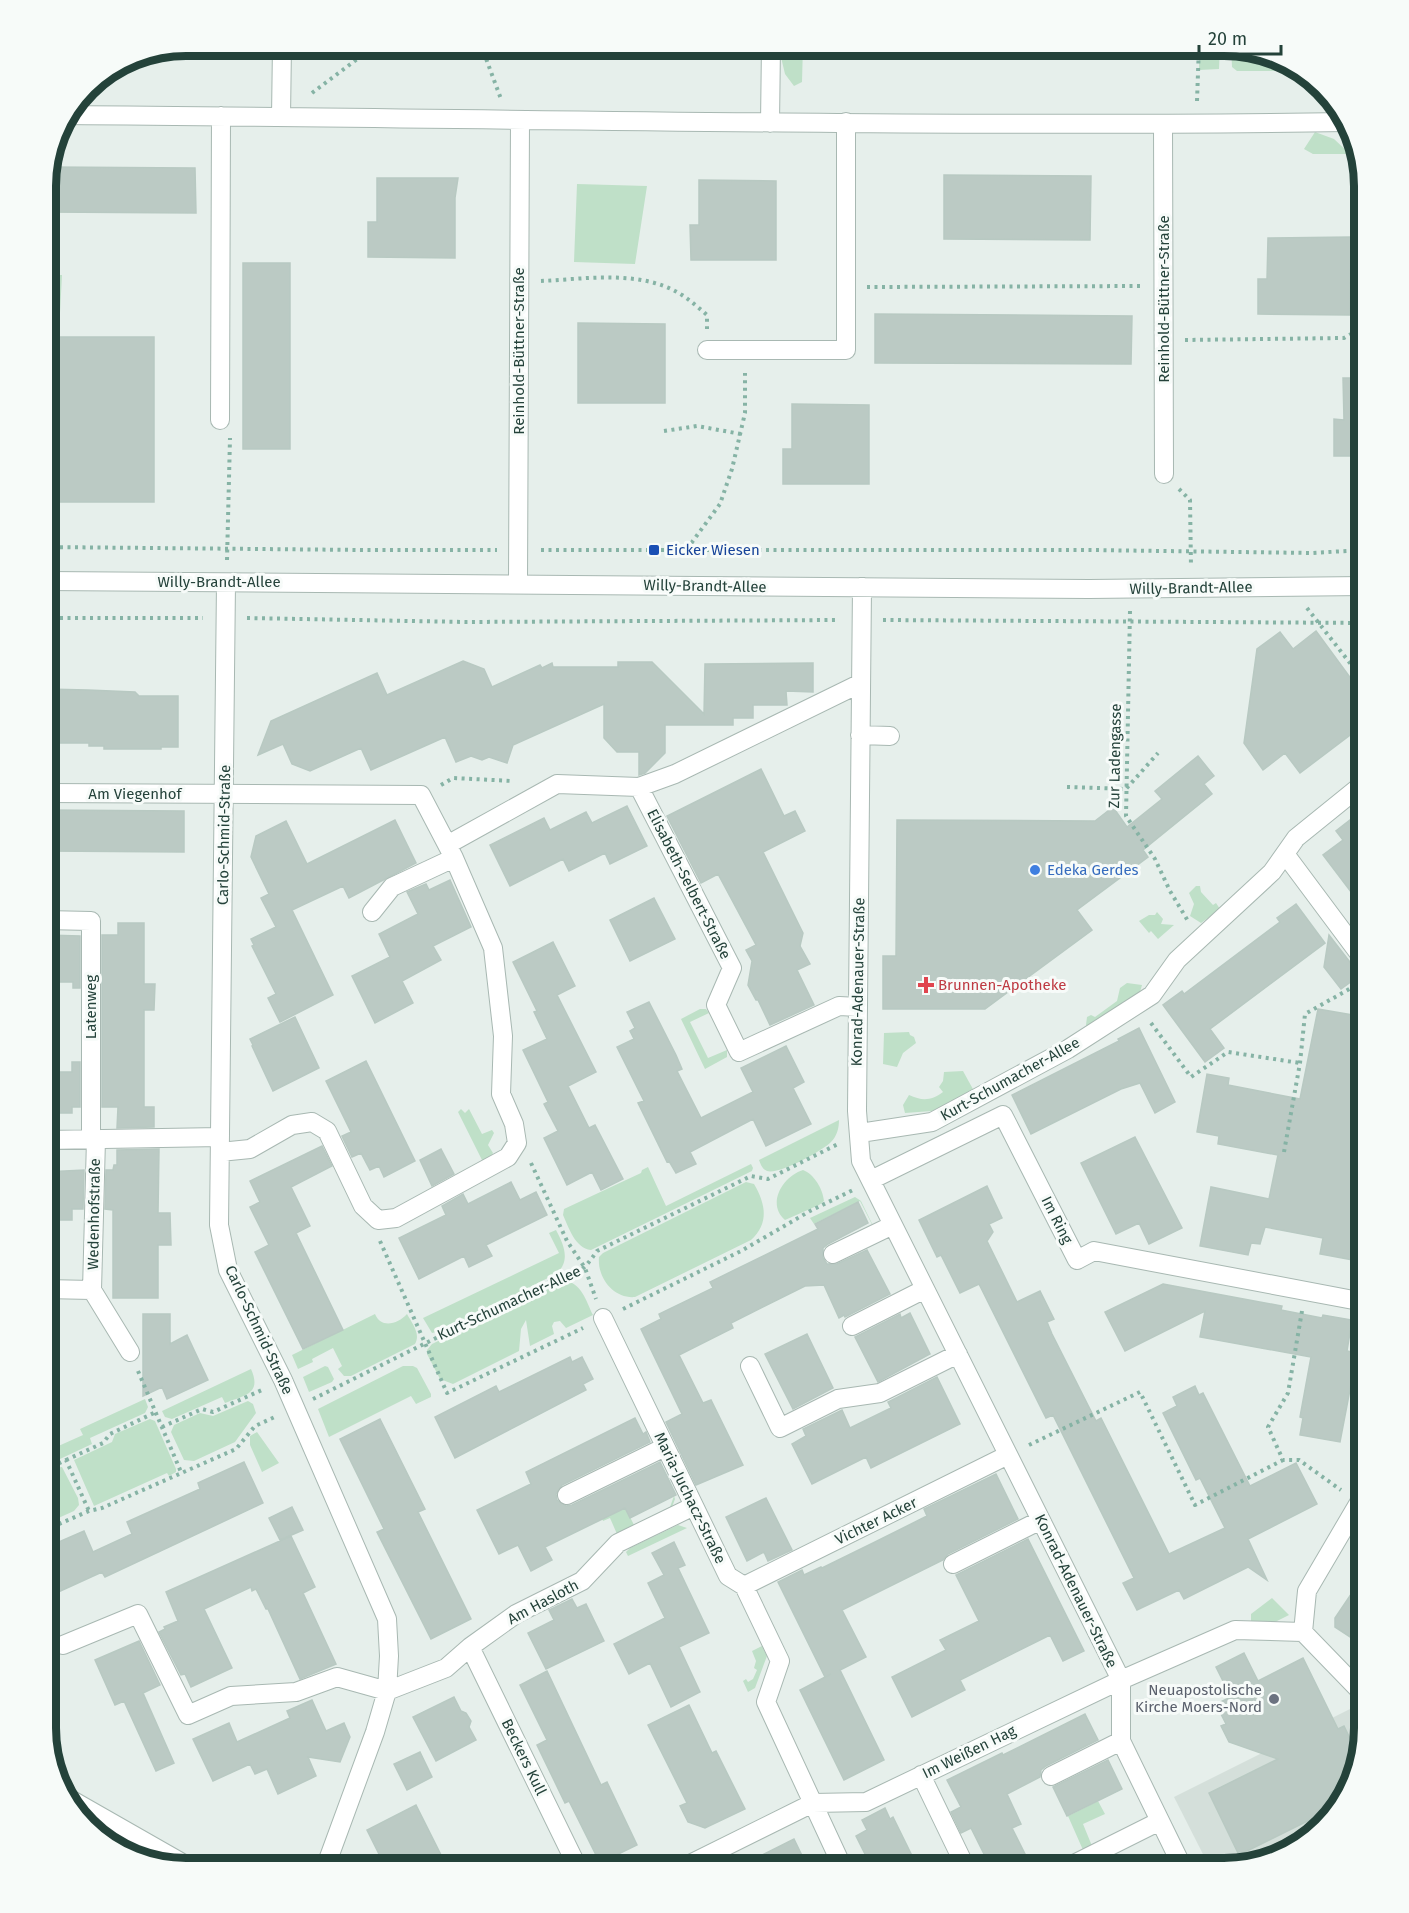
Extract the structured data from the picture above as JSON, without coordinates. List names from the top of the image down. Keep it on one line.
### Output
{"streets":{"street":["Reinhold-Büttner-Straße","Willy-Brandt-Allee","Am Viegenhof","Carlo-Schmid-Straße","Elisabeth-Selbert-Straße","Konrad-Adenauer-Straße","Latenweg","Kurt-Schumacher-Allee","Wedenhofstraße","Im Ring","Maria-Juchacz-Straße","Vichter Acker","Am Hasloth","Im Weißen Hag","Beckers Kull"],"path":["Zur Ladengasse"]},"crossings":[["Reinhold-Büttner-Straße","Willy-Brandt-Allee"],["Willy-Brandt-Allee","Zur Ladengasse"],["Willy-Brandt-Allee","Carlo-Schmid-Straße"],["Willy-Brandt-Allee","Konrad-Adenauer-Straße"],["Zur Ladengasse","Kurt-Schumacher-Allee"],["Am Viegenhof","Carlo-Schmid-Straße"],["Carlo-Schmid-Straße","Kurt-Schumacher-Allee"],["Carlo-Schmid-Straße","Am Hasloth"],["Elisabeth-Selbert-Straße","Konrad-Adenauer-Straße"],["Konrad-Adenauer-Straße","Kurt-Schumacher-Allee"],["Konrad-Adenauer-Straße","Im Ring"],["Konrad-Adenauer-Straße","Vichter Acker"],["Konrad-Adenauer-Straße","Im Weißen Hag"],["Latenweg","Wedenhofstraße"],["Maria-Juchacz-Straße","Vichter Acker"],["Maria-Juchacz-Straße","Am Hasloth"],["Maria-Juchacz-Straße","Im Weißen Hag"],["Am Hasloth","Beckers Kull"]],"places":{"transit":["Eicker Wiesen"],"other":["Edeka Gerdes","Neuapostolische Kirche Moers-Nord"],"health":["Brunnen-Apotheke"]},"scale_bar":"20 m"}
